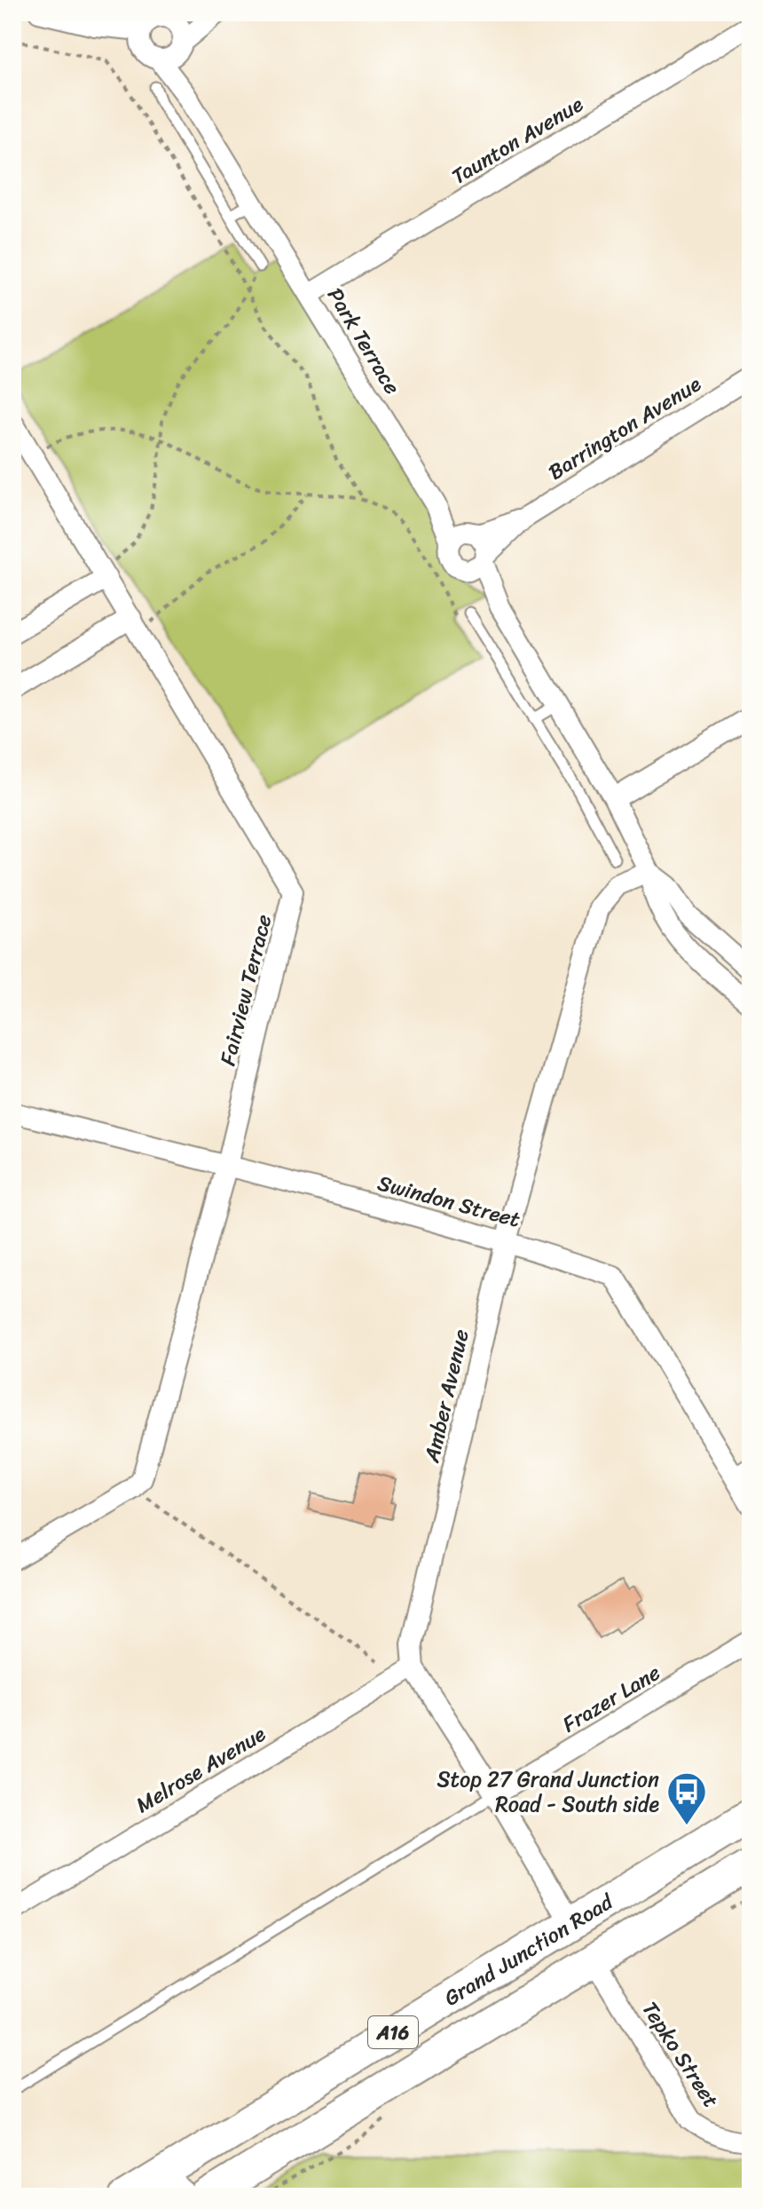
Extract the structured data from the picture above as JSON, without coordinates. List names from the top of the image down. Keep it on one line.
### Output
{"streets":{"highway":["Grand Junction Road","A16"],"street":["Taunton Avenue","Park Terrace","Barrington Avenue","Fairview Terrace","Swindon Street","Amber Avenue","Frazer Lane","Melrose Avenue","Tepko Street"]},"crossings":[["Taunton Avenue","Park Terrace"],["Park Terrace","Barrington Avenue"],["Fairview Terrace","Swindon Street"],["Swindon Street","Amber Avenue"],["Amber Avenue","Melrose Avenue"],["Grand Junction Road","Tepko Street"]],"places":{"bus stop":["Stop 27 Grand Junction Road - South side"]}}
